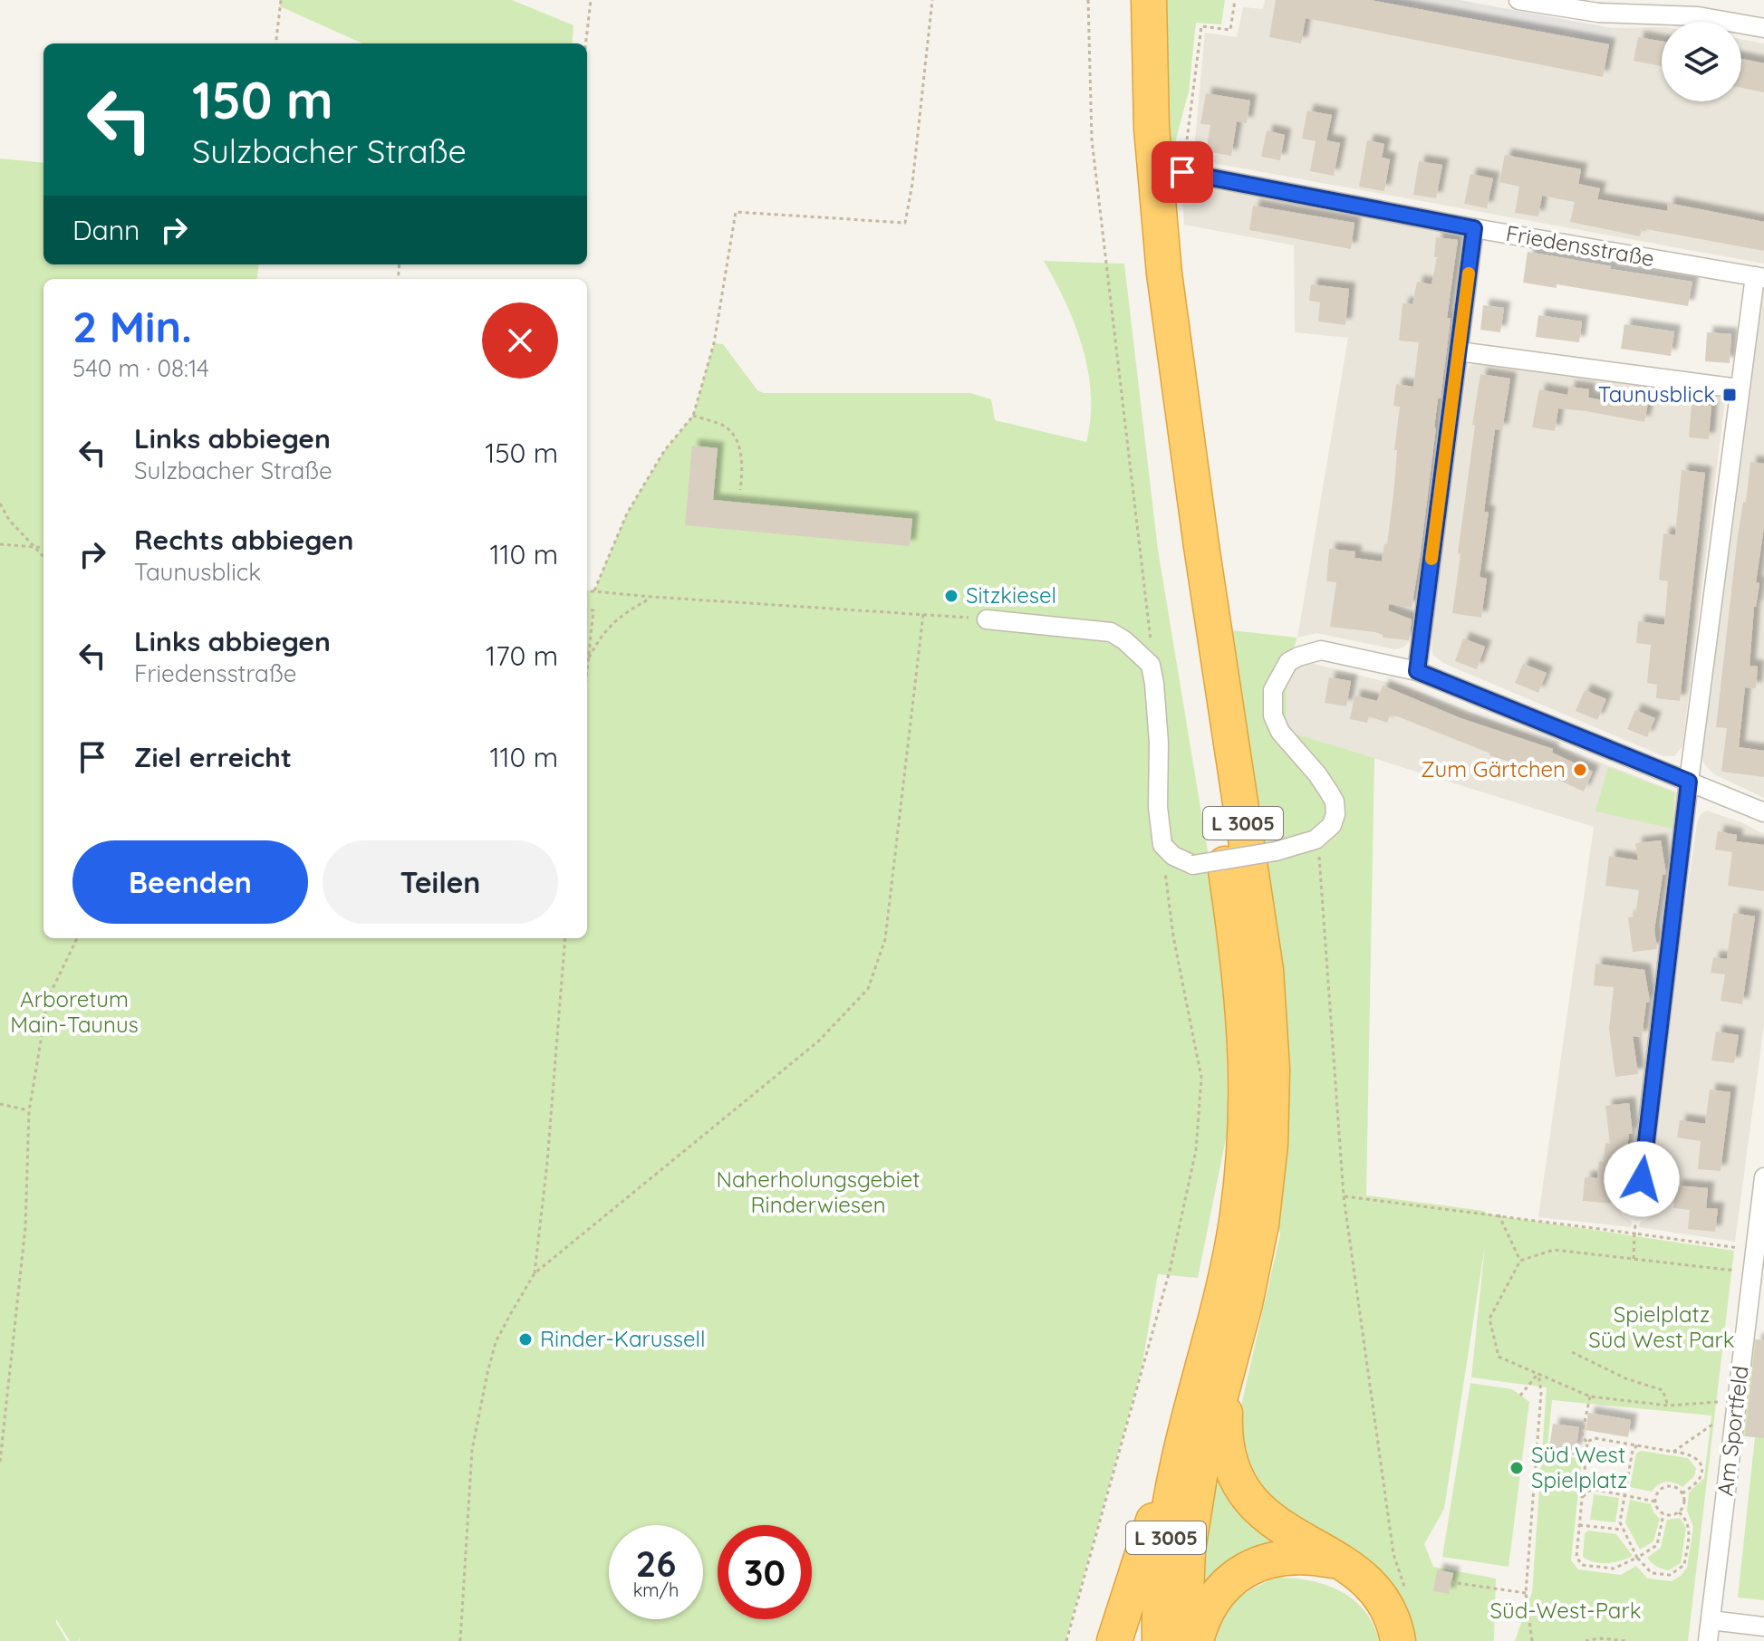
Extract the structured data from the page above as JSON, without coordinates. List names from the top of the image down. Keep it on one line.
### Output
{"streets":{"highway":["L 3005"],"street":["Friedensstraße","Am Sportfeld"]},"parks":["Arboretum Main-Taunus","Naherholungsgebiet Rinderwiesen","Spielplatz Süd West Park","Süd-West-Park"],"places":{"transit":["Taunusblick"],"other":["Sitzkiesel","Zum Gärtchen","Rinder-Karussell","Süd West Spielplatz"]},"page":{"turn":["150 m","Sulzbacher Straße"],"then":"Dann","heading":["2 Min.","540 m · 08:14"],"list":[{"name":"Links abbiegen","note":"Sulzbacher Straße","value":"150 m"},{"name":"Rechts abbiegen","note":"Taunusblick","value":"110 m"},{"name":"Links abbiegen","note":"Friedensstraße","value":"170 m"},{"name":"Ziel erreicht","value":"110 m"}],"buttons":["Beenden","Teilen"],"speed":"26 km/h","limit":"30"}}
